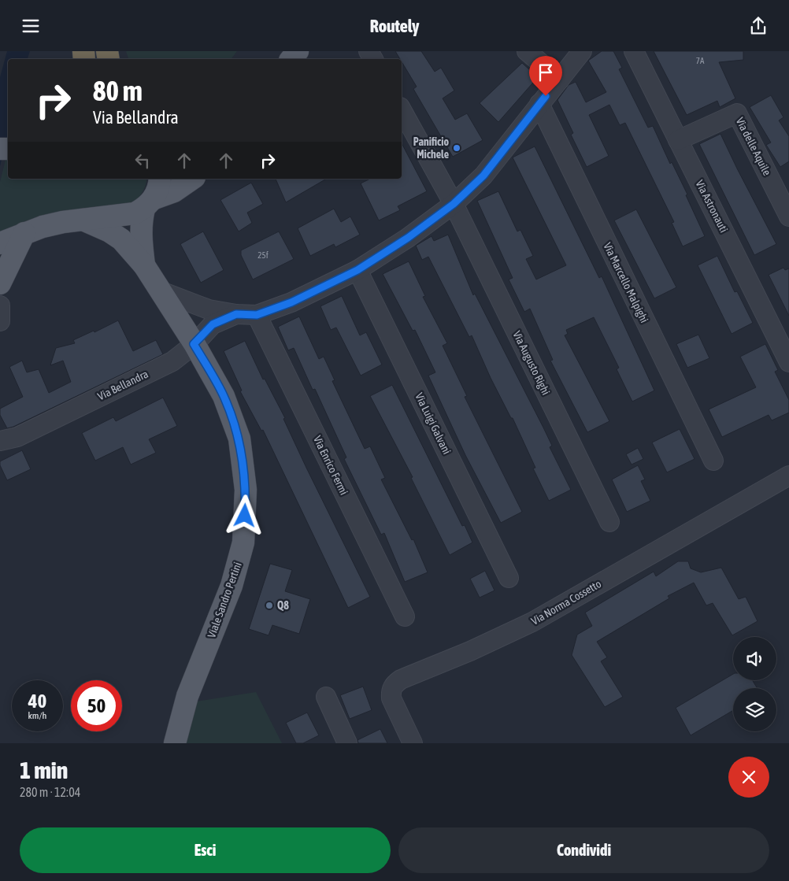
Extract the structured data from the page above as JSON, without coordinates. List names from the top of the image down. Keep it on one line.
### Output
{"streets":{"main road":["Viale Sandro Pertini"],"street":["Via delle Aquile","Via Astronauti","Via Marcello Malpighi","Via Augusto Righi","Via Bellandra","Via Luigi Galvani","Via Enrico Fermi","Via Norma Cossetto"]},"crossings":[["Via delle Aquile","Via Astronauti"],["Via Marcello Malpighi","Via Bellandra"],["Via Augusto Righi","Via Bellandra"],["Via Bellandra","Via Luigi Galvani"],["Via Bellandra","Via Enrico Fermi"],["Via Bellandra","Viale Sandro Pertini"]],"places":["Panificio Michele","Q8"],"house_numbers":["7A","25f"],"page":{"header":"Routely","turn":["80 m","Via Bellandra"],"speed":"40 km/h","limit":"50","heading":["1 min","280 m · 12:04"],"buttons":["Esci","Condividi"]}}
